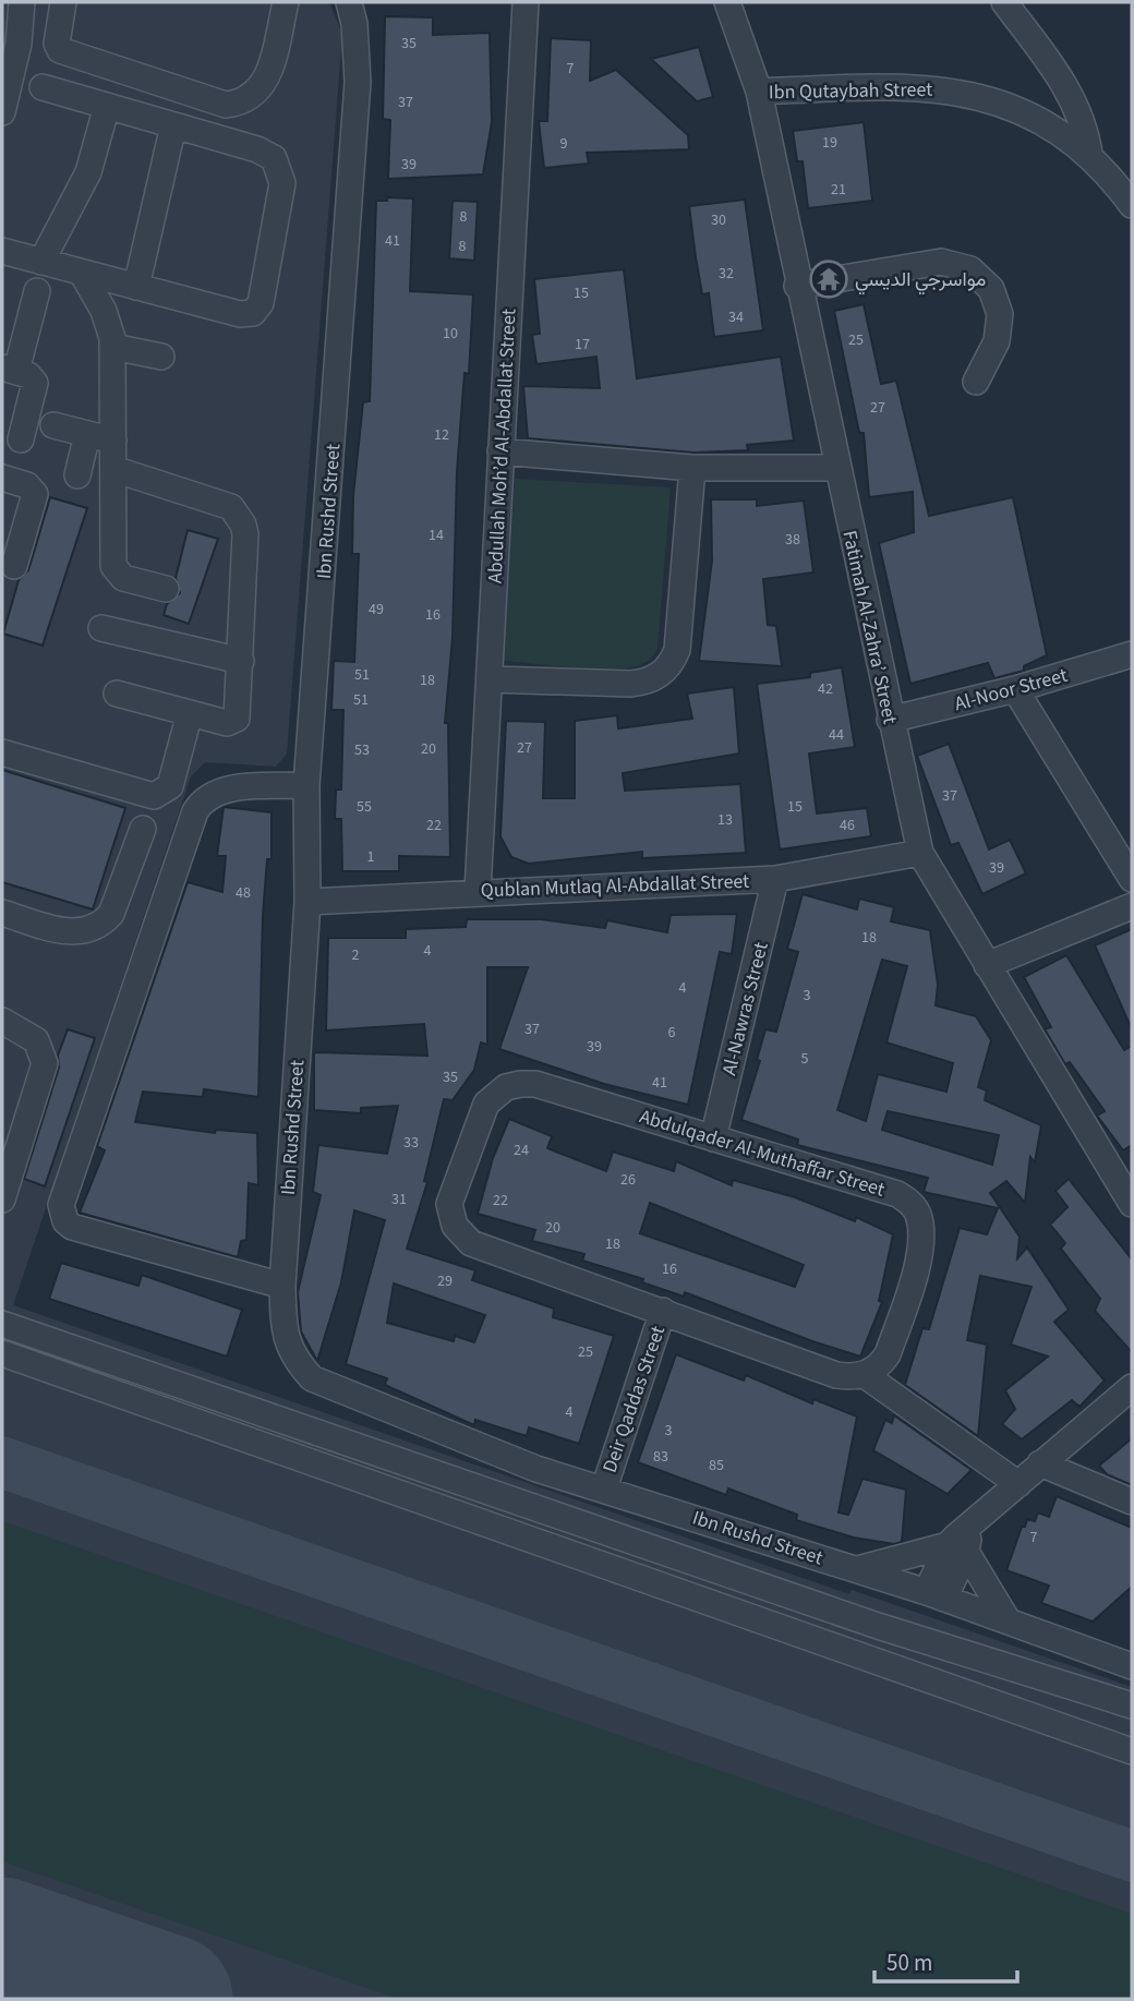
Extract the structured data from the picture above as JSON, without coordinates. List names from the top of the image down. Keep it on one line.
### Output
{"streets":{"street":["Ibn Qutaybah Street","Abdullah Moh’d Al-Abdallat Street","Ibn Rushd Street","Fatimah Al-Zahra’ Street","Al-Noor Street","Qublan Mutlaq Al-Abdallat Street","Al-Nawras Street","Abdulqader Al-Muthaffar Street","Deir Qaddas Street"]},"crossings":[["Ibn Qutaybah Street","Fatimah Al-Zahra’ Street"],["Abdullah Moh’d Al-Abdallat Street","Qublan Mutlaq Al-Abdallat Street"],["Ibn Rushd Street","Qublan Mutlaq Al-Abdallat Street"],["Ibn Rushd Street","Deir Qaddas Street"],["Fatimah Al-Zahra’ Street","Al-Noor Street"],["Fatimah Al-Zahra’ Street","Qublan Mutlaq Al-Abdallat Street"],["Qublan Mutlaq Al-Abdallat Street","Al-Nawras Street"],["Al-Nawras Street","Abdulqader Al-Muthaffar Street"],["Abdulqader Al-Muthaffar Street","Deir Qaddas Street"]],"places":{"temple":["مواسرجي الديسي"]},"house_numbers":["35","7","37","19","9","39","21","8","30","41","8","32","15","34","10","25","17","27","12","14","38","49","16","51","18","42","51","44","27","20","53","37","55","15","13","22","46","1","39","48","18","4","2","4","3","37","6","39","5","35","41","33","24","26","31","22","20","18","16","29","25","4","3","83","85","7"],"scale_bar":"50 m"}
